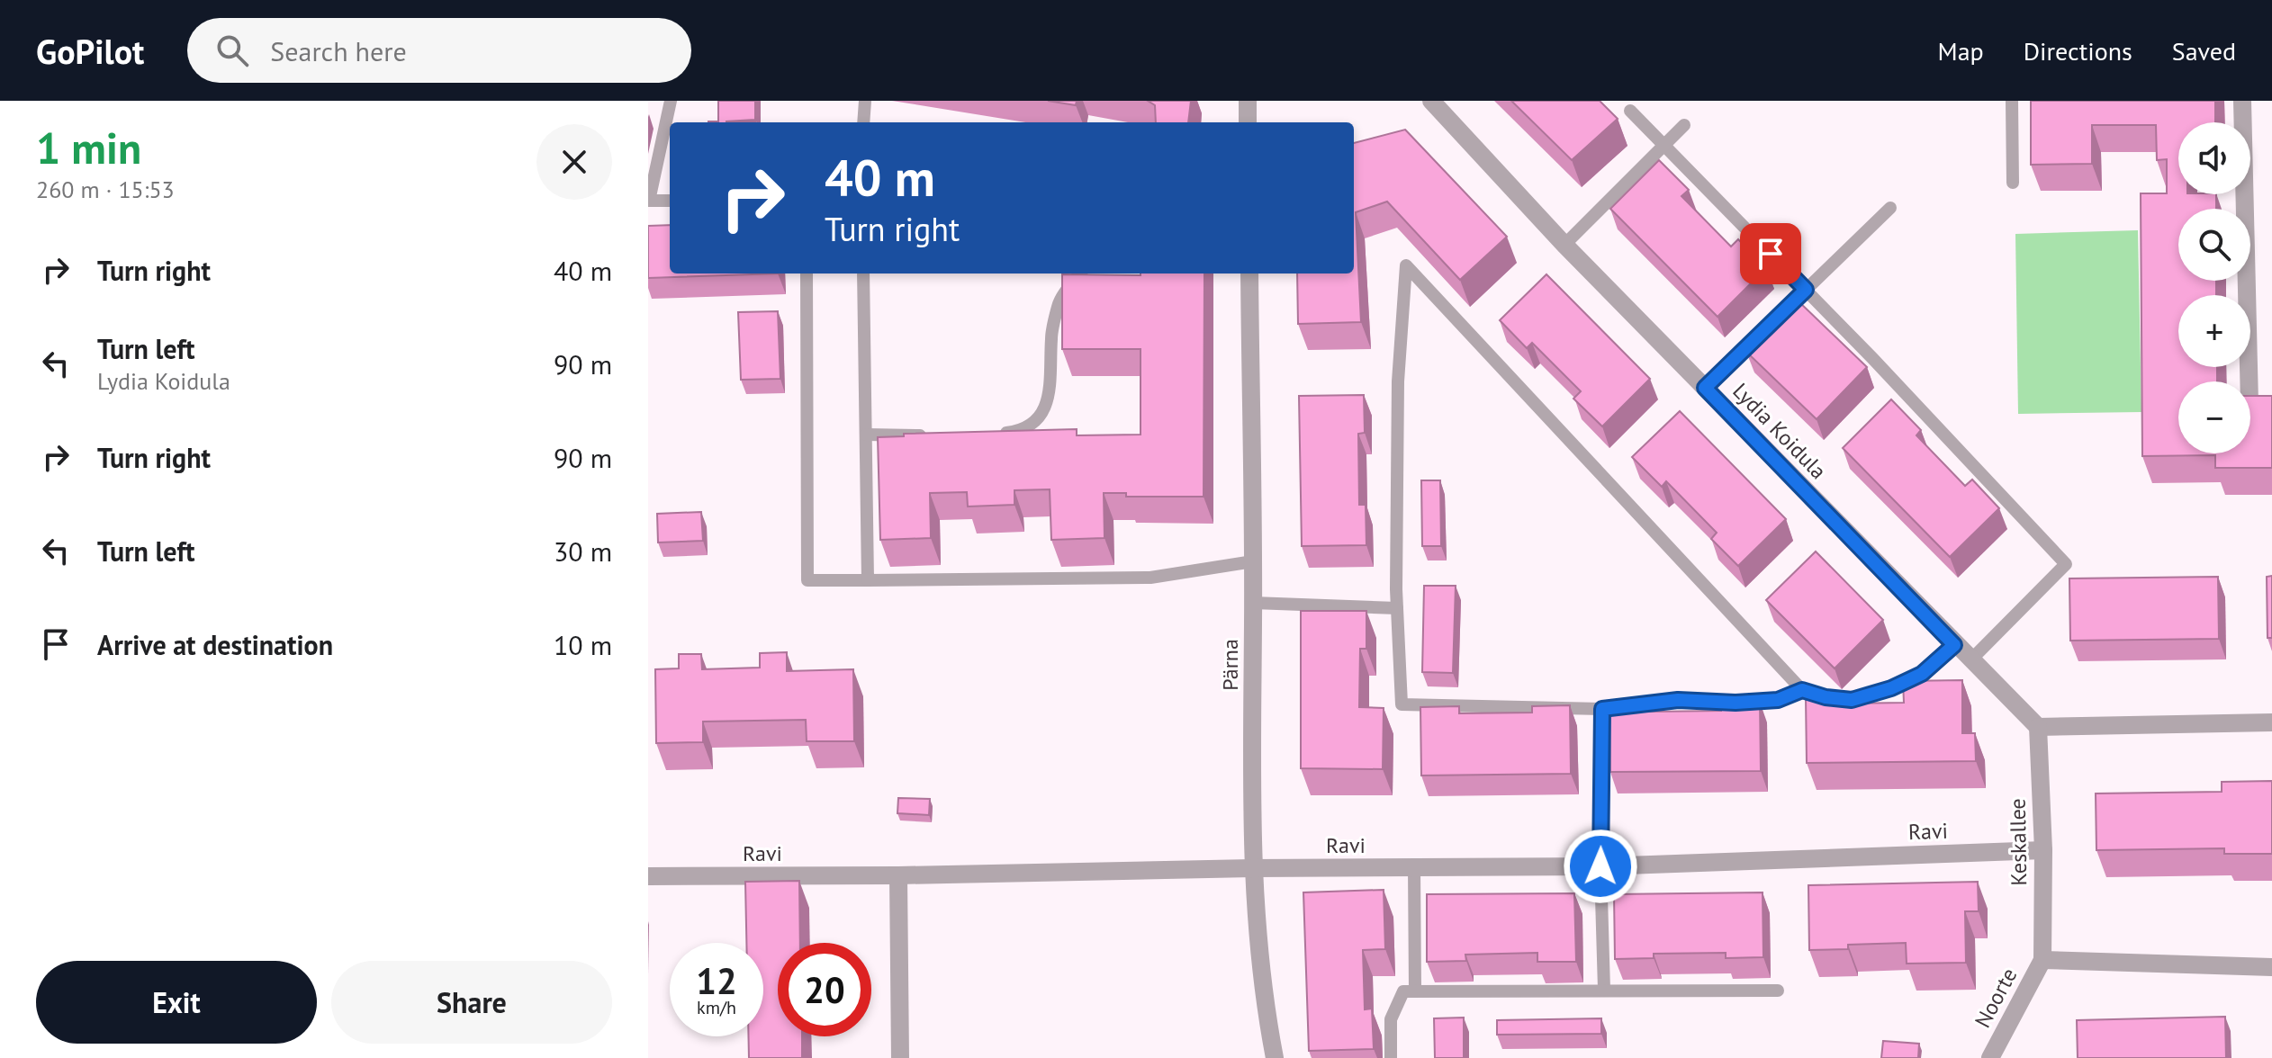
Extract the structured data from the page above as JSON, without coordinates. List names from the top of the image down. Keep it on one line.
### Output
{"streets":{"street":["Lydia Koidula","Pärna","Ravi","Keskallee","Noorte"]},"crossings":[["Lydia Koidula","Keskallee"],["Pärna","Ravi"],["Ravi","Keskallee"],["Keskallee","Noorte"]],"page":{"header":"GoPilot","search":"Search here","nav":["Map","Directions","Saved"],"heading":["1 min","260 m · 15:53"],"map_buttons":["+","−"],"turn":["40 m","Turn right"],"list":[{"name":"Turn right","value":"40 m"},{"name":"Turn left","note":"Lydia Koidula","value":"90 m"},{"name":"Turn right","value":"90 m"},{"name":"Turn left","value":"30 m"},{"name":"Arrive at destination","value":"10 m"}],"speed":"12 km/h","limit":"20","buttons":["Exit","Share"]}}
